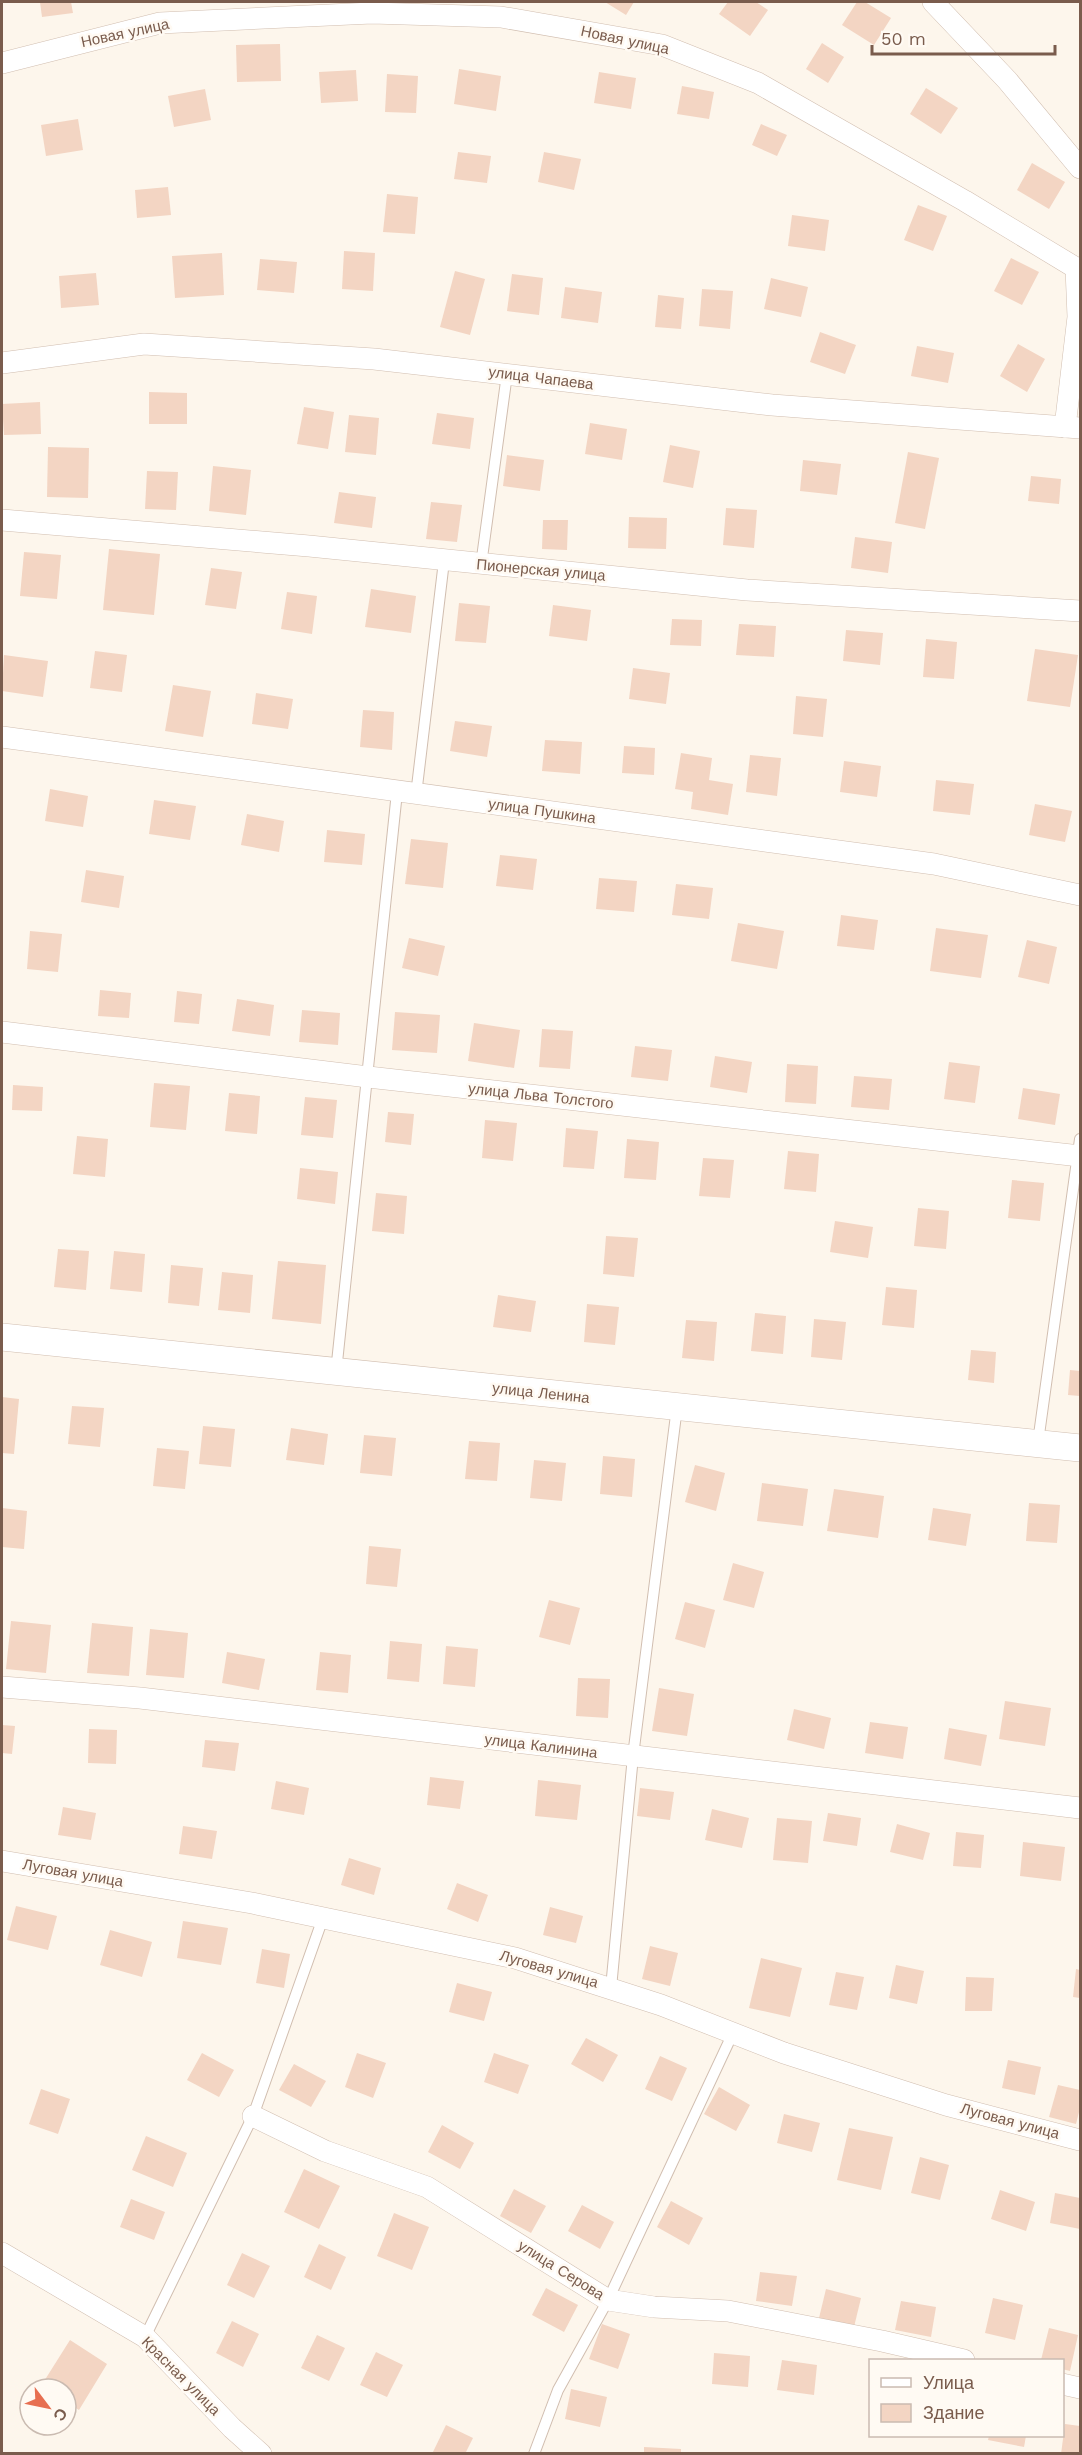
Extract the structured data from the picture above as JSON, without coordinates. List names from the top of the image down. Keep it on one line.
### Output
{"streets":{"street":["Новая улица","улица Чапаева","Пионерская улица","улица Пушкина","улица Льва Толстого","улица Ленина","улица Калинина","Луговая улица","улица Серова","Красная улица"]},"crossings":[["Новая улица","улица Чапаева"]],"legend":["Улица","Здание"],"scale_bar":"50 m","north":"bottom right"}
